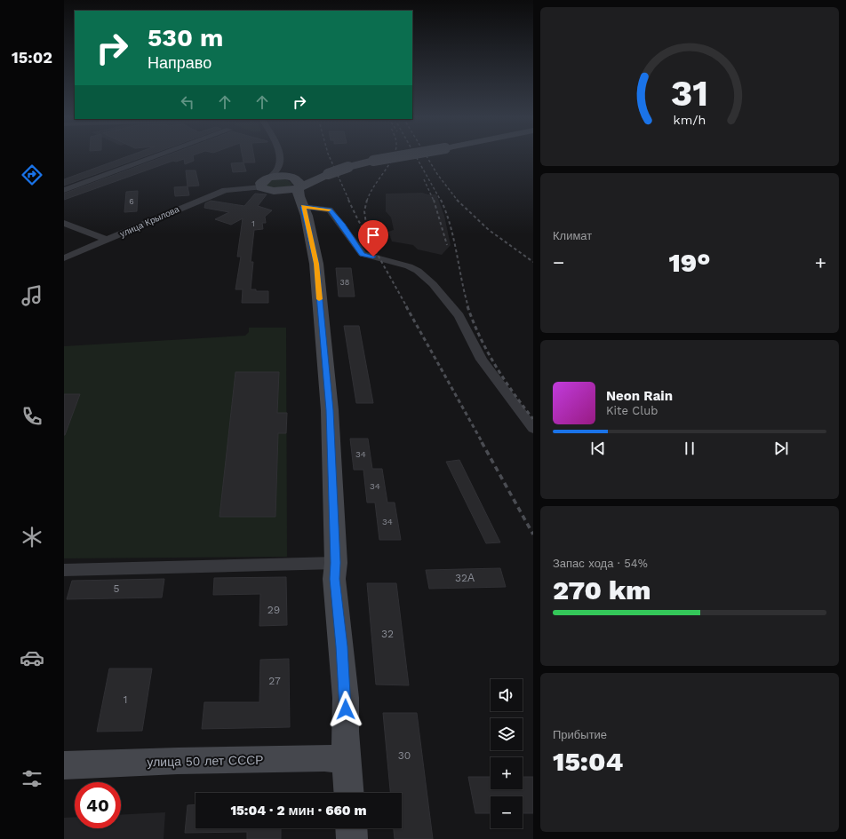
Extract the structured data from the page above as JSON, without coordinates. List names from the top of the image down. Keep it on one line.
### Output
{"streets":{"street":["улица Крылова","улица 50 лет СССР"]},"house_numbers":["6","1","38","34","34","34","32А","5","29","32","27","1","30"],"page":{"tabs":"15:02","turn":["530 m","Направо"],"tile":["Климат",["Запас хода · 54%","270 km"],["Прибытие","15:04"]],"heat":["−","19°","+"],"song":["Neon Rain","Kite Club"],"map_buttons":["+","−"],"limit":"40","trip":"15:04 · 2 мин · 660 m","gauge":["31","km/h"]}}
